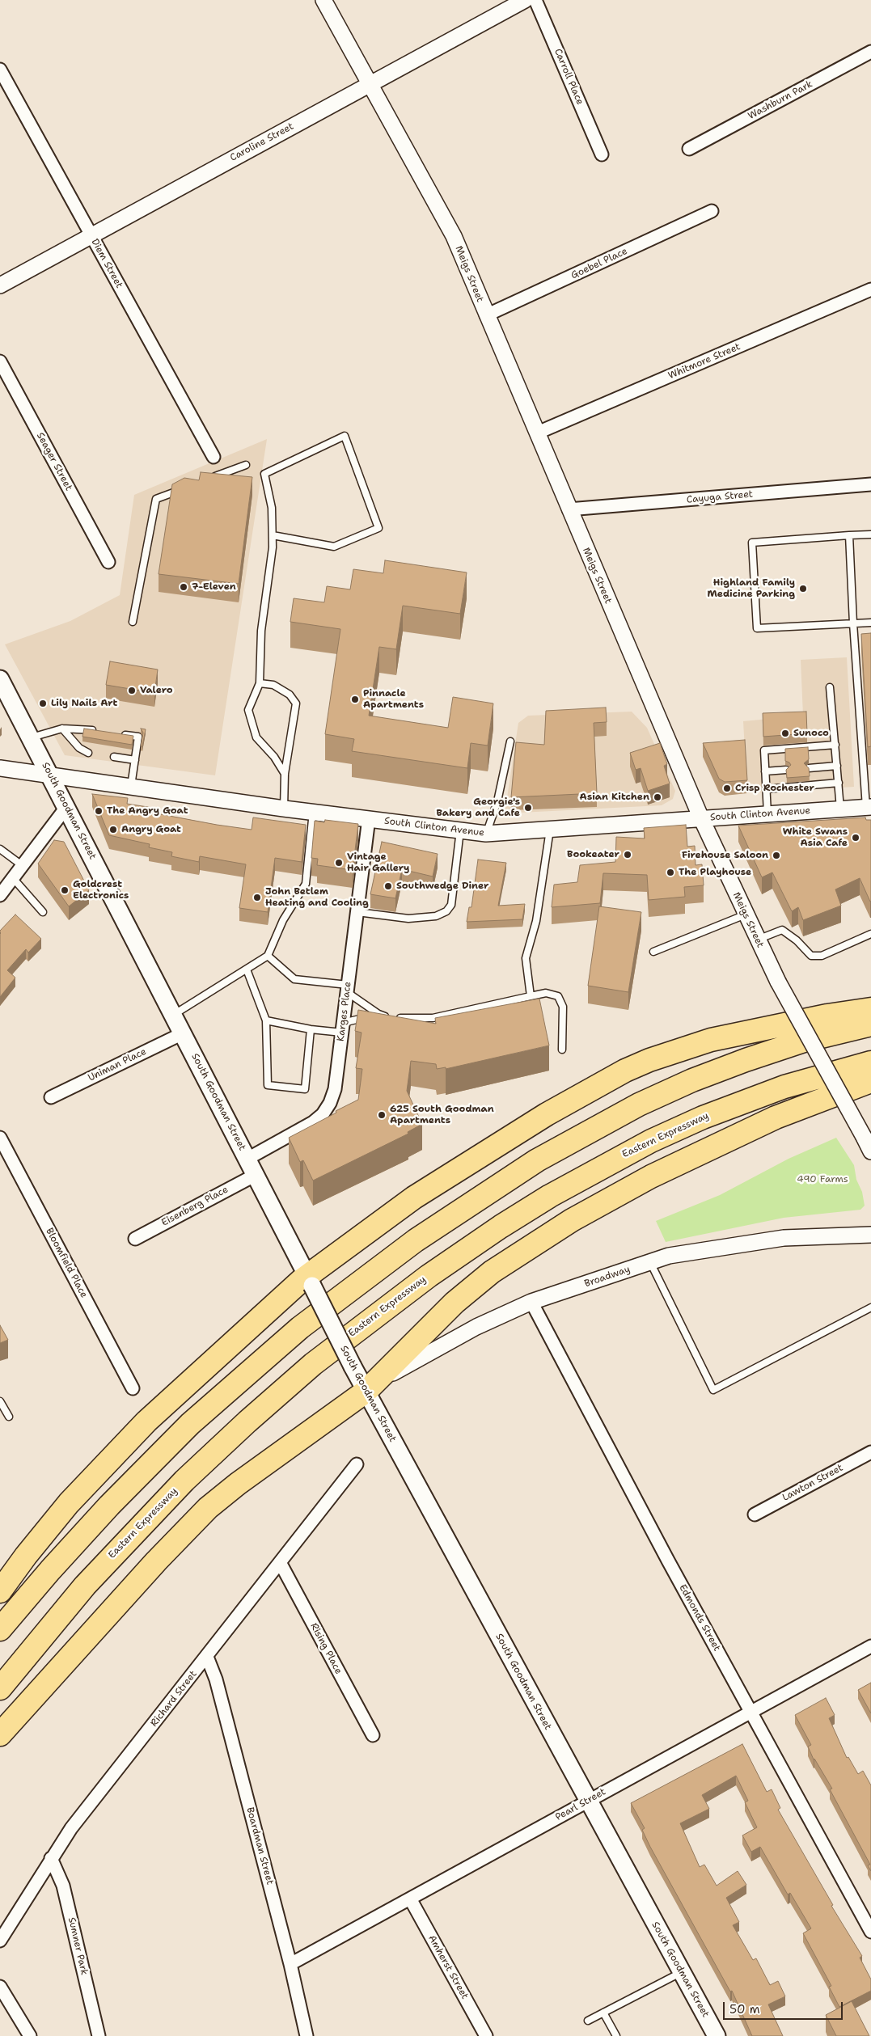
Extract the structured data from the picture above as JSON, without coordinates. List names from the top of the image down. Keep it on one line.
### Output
{"streets":{"highway":["Eastern Expressway"],"main road":["South Goodman Street"],"street":["Carroll Place","Washburn Park","Caroline Street","Diem Street","Goebel Place","Meigs Street","Whitmore Street","Seager Street","Cayuga Street","South Clinton Avenue","Karges Place","Uniman Place","Eisenberg Place","Bloomfield Place","Broadway","Lawton Street","Edmonds Street","Rising Place","Richard Street","Pearl Street","Boardman Street","Sumner Park","Amherst Street"]},"crossings":[["Caroline Street","Diem Street"],["Caroline Street","Meigs Street"],["Goebel Place","Meigs Street"],["Meigs Street","Whitmore Street"],["Meigs Street","Cayuga Street"],["Meigs Street","South Clinton Avenue"],["South Goodman Street","South Clinton Avenue"],["South Goodman Street","Karges Place"],["South Goodman Street","Uniman Place"],["South Goodman Street","Eisenberg Place"],["South Goodman Street","Broadway"],["South Goodman Street","Pearl Street"],["South Clinton Avenue","Karges Place"],["Broadway","Edmonds Street"],["Edmonds Street","Pearl Street"],["Rising Place","Richard Street"],["Richard Street","Boardman Street"],["Richard Street","Sumner Park"],["Pearl Street","Boardman Street"],["Pearl Street","Amherst Street"]],"parks":["490 Farms"],"places":["7-Eleven","Highland Family Medicine Parking","Valero","Pinnacle Apartments","Lily Nails Art","Sunoco","Crisp Rochester","Asian Kitchen","Georgie's Bakery and Cafe","The Angry Goat","Angry Goat","White Swans Asia Cafe","Bookeater","Firehouse Saloon","Vintage Hair Gallery","The Playhouse","Southwedge Diner","Goldcrest Electronics","John Betlem Heating and Cooling","625 South Goodman Apartments"],"scale_bar":"50 m"}
